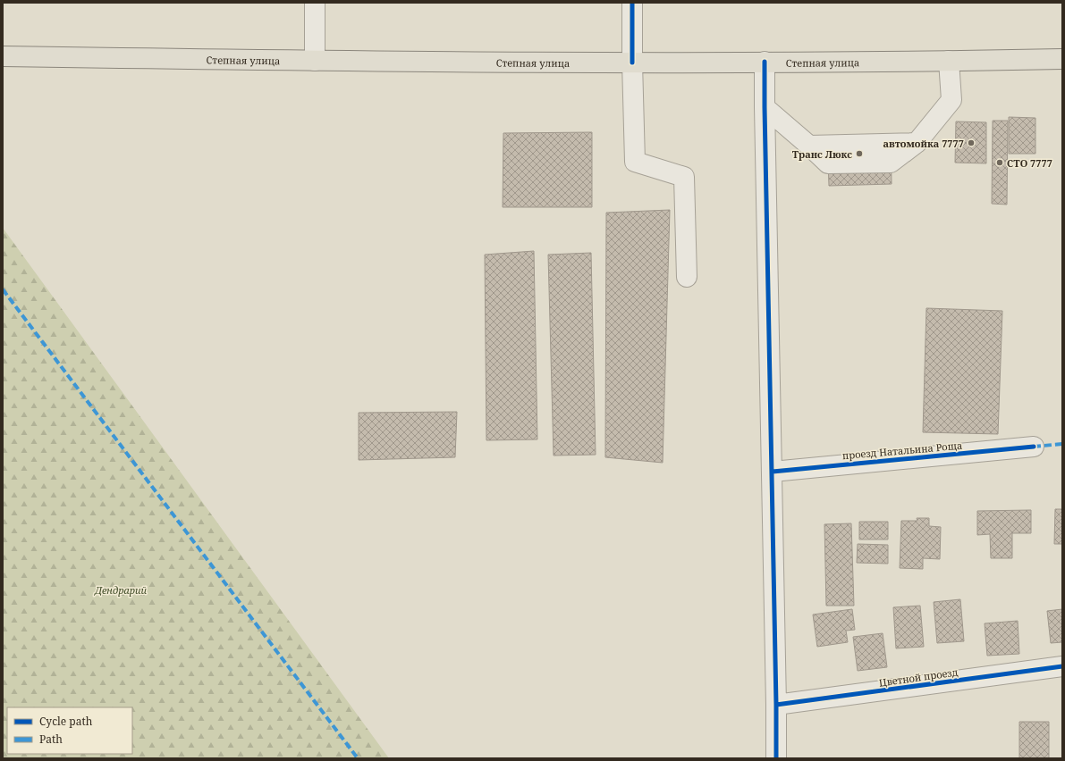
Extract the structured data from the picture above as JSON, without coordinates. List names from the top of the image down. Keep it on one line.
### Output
{"streets":{"main road":["Степная улица"],"street":["проезд Натальина Роща","Цветной проезд"]},"parks":["Дендрарий"],"places":["автомойка 7777","Транс Люкс","СТО 7777"],"legend":["Cycle path","Path"]}
